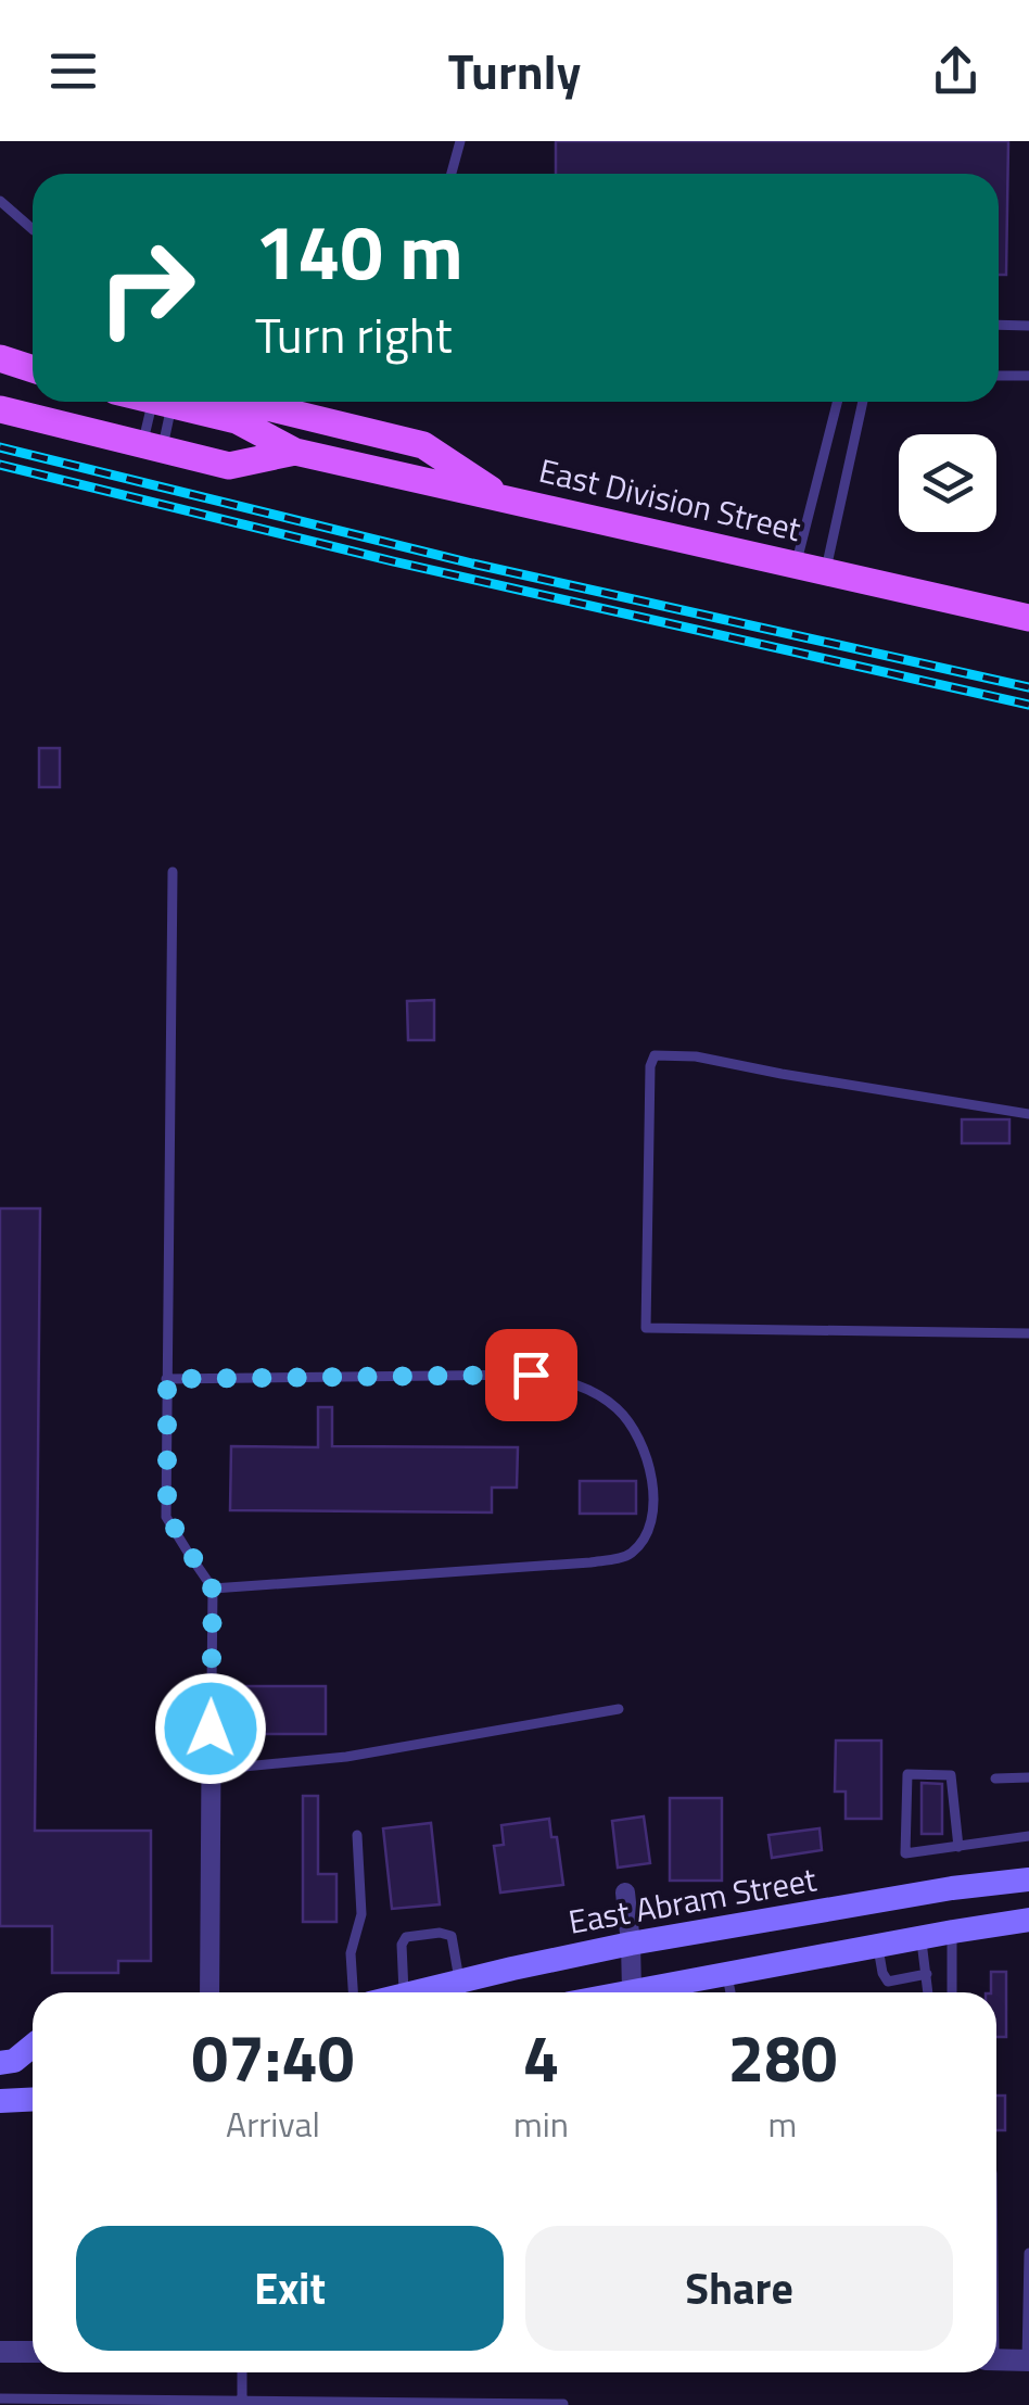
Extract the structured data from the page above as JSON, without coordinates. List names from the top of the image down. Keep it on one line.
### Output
{"streets":{"main road":["East Division Street","East Abram Street"]},"page":{"header":"Turnly","turn":["140 m","Turn right"],"eta":["07:40","Arrival","4","min","280","m"],"buttons":["Exit","Share"]}}
